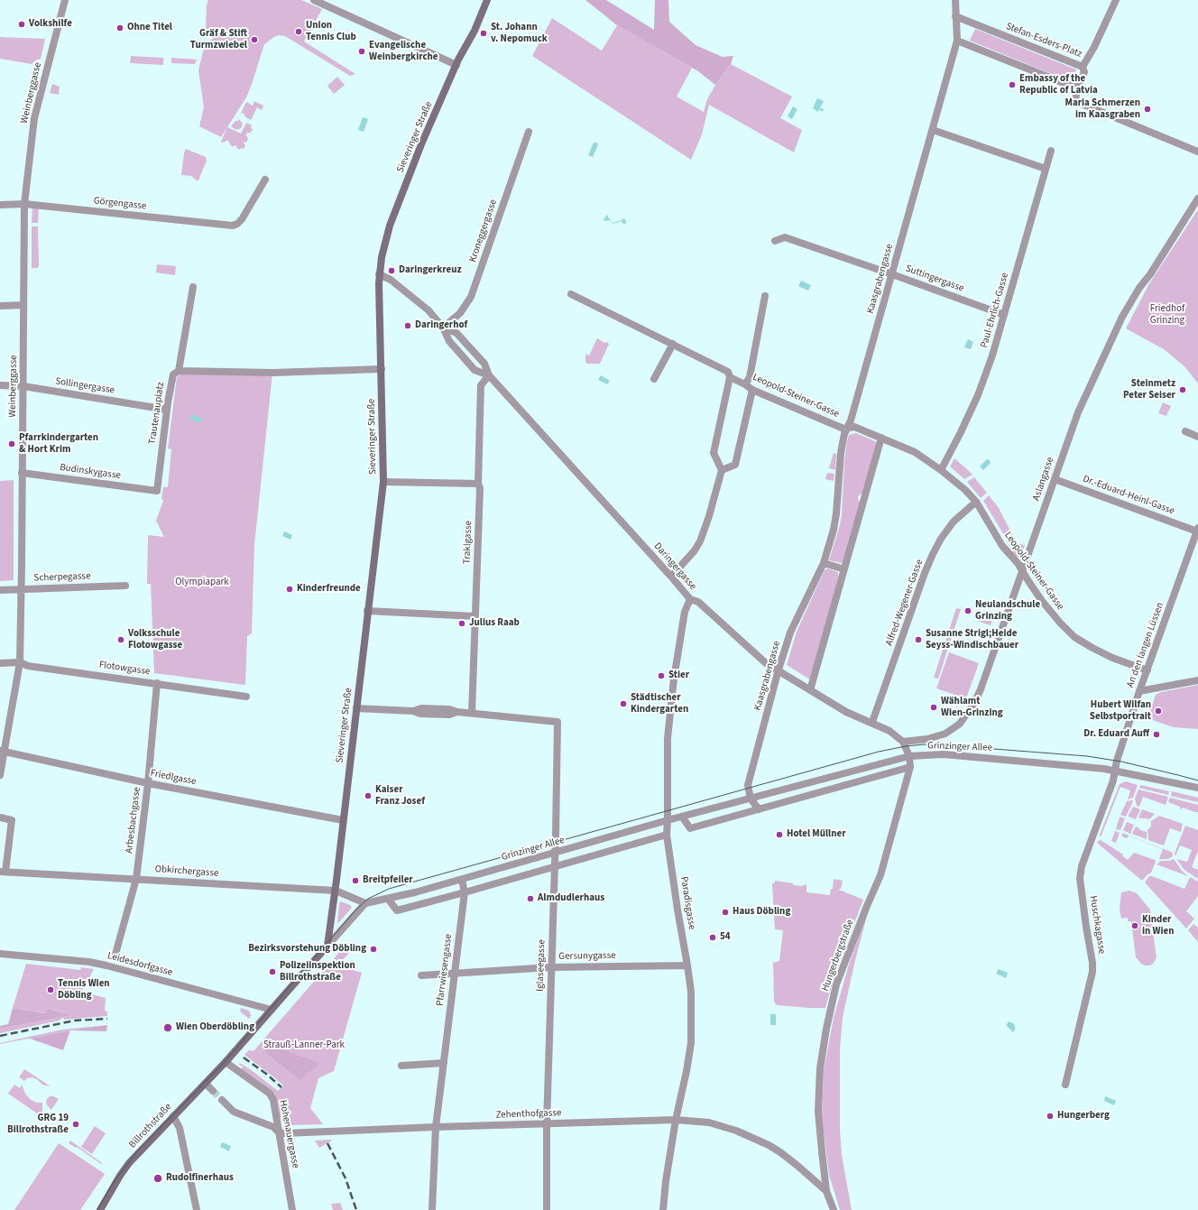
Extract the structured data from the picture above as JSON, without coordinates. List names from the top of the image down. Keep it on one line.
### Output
{"streets":{"main road":["Sieveringer Straße","Billrothstraße"],"street":["Stefan-Esders-Platz","Weinberggasse","Görgengasse","Kroneggergasse","Kaasgrabengasse","Suttingergasse","Paul-Ehrlich-Gasse","Sollingergasse","Leopold-Steiner-Gasse","Trautenauplatz","Budinskygasse","Aslangasse","Dr.-Eduard-Heinl-Gasse","Traklgasse","Daringergasse","Scherpegasse","Alfred-Wegener-Gasse","An den langen Lüssen","Flotowgasse","Grinzinger Allee","Friedlgasse","Arbesbachgasse","Obkirchergasse","Paradisgasse","Huschkagasse","Hungerbergstraße","Gersunygasse","Leidesdorfgasse","Iglaseegasse","Pfarrwiesengasse","Zehenthofgasse","Hohenauergasse"]},"crossings":[["Stefan-Esders-Platz","Kaasgrabengasse"],["Weinberggasse","Görgengasse"],["Weinberggasse","Sollingergasse"],["Weinberggasse","Budinskygasse"],["Weinberggasse","Scherpegasse"],["Weinberggasse","Flotowgasse"],["Weinberggasse","Friedlgasse"],["Sieveringer Straße","Daringergasse"],["Sieveringer Straße","Friedlgasse"],["Sieveringer Straße","Obkirchergasse"],["Kroneggergasse","Daringergasse"],["Kaasgrabengasse","Suttingergasse"],["Kaasgrabengasse","Leopold-Steiner-Gasse"],["Kaasgrabengasse","Daringergasse"],["Kaasgrabengasse","Grinzinger Allee"],["Suttingergasse","Paul-Ehrlich-Gasse"],["Paul-Ehrlich-Gasse","Leopold-Steiner-Gasse"],["Sollingergasse","Trautenauplatz"],["Leopold-Steiner-Gasse","Aslangasse"],["Leopold-Steiner-Gasse","Alfred-Wegener-Gasse"],["Leopold-Steiner-Gasse","An den langen Lüssen"],["Trautenauplatz","Budinskygasse"],["Aslangasse","Dr.-Eduard-Heinl-Gasse"],["Aslangasse","Daringergasse"],["Dr.-Eduard-Heinl-Gasse","An den langen Lüssen"],["Traklgasse","Daringergasse"],["Traklgasse","Iglaseegasse"],["Daringergasse","Alfred-Wegener-Gasse"],["Daringergasse","Paradisgasse"],["An den langen Lüssen","Grinzinger Allee"],["An den langen Lüssen","Huschkagasse"],["Flotowgasse","Arbesbachgasse"],["Grinzinger Allee","Obkirchergasse"],["Grinzinger Allee","Paradisgasse"],["Grinzinger Allee","Huschkagasse"],["Grinzinger Allee","Hungerbergstraße"],["Grinzinger Allee","Iglaseegasse"],["Grinzinger Allee","Pfarrwiesengasse"],["Friedlgasse","Arbesbachgasse"],["Arbesbachgasse","Obkirchergasse"],["Paradisgasse","Gersunygasse"],["Paradisgasse","Zehenthofgasse"],["Hungerbergstraße","Zehenthofgasse"],["Gersunygasse","Iglaseegasse"],["Gersunygasse","Pfarrwiesengasse"],["Leidesdorfgasse","Billrothstraße"],["Iglaseegasse","Zehenthofgasse"],["Pfarrwiesengasse","Zehenthofgasse"],["Zehenthofgasse","Hohenauergasse"],["Billrothstraße","Hohenauergasse"]],"parks":["Friedhof Grinzing","Olympiapark","Strauß-Lanner-Park"],"places":["Volkshilfe","Ohne Titel","Union Tennis Club","St. Johann v. Nepomuck","Gräf & Stift Turmzwiebel","Evangelische Weinbergkirche","Embassy of the Republic of Latvia","Maria Schmerzen im Kaasgraben","Daringerkreuz","Daringerhof","Steinmetz Peter Seiser","Pfarrkindergarten & Hort Krim","Kinderfreunde","Neulandschule Grinzing","Julius Raab","Volksschule Flotowgasse","Susanne Strigl;Heide Seyss-Windischbauer","Stier","Städtischer Kindergarten","Wählamt Wien-Grinzing","Hubert Wilfan Selbstportrait","Dr. Eduard Auff","Kaiser Franz Josef","Hotel Müllner","Breitpfeiler","Almdudlerhaus","Haus Döbling","Kinder in Wien","54","Bezirksvorstehung Döbling","Polizeiinspektion Billrothstraße","Tennis Wien Döbling","Wien Oberdöbling","Hungerberg","GRG 19 Billrothstraße","Rudolfinerhaus"]}
